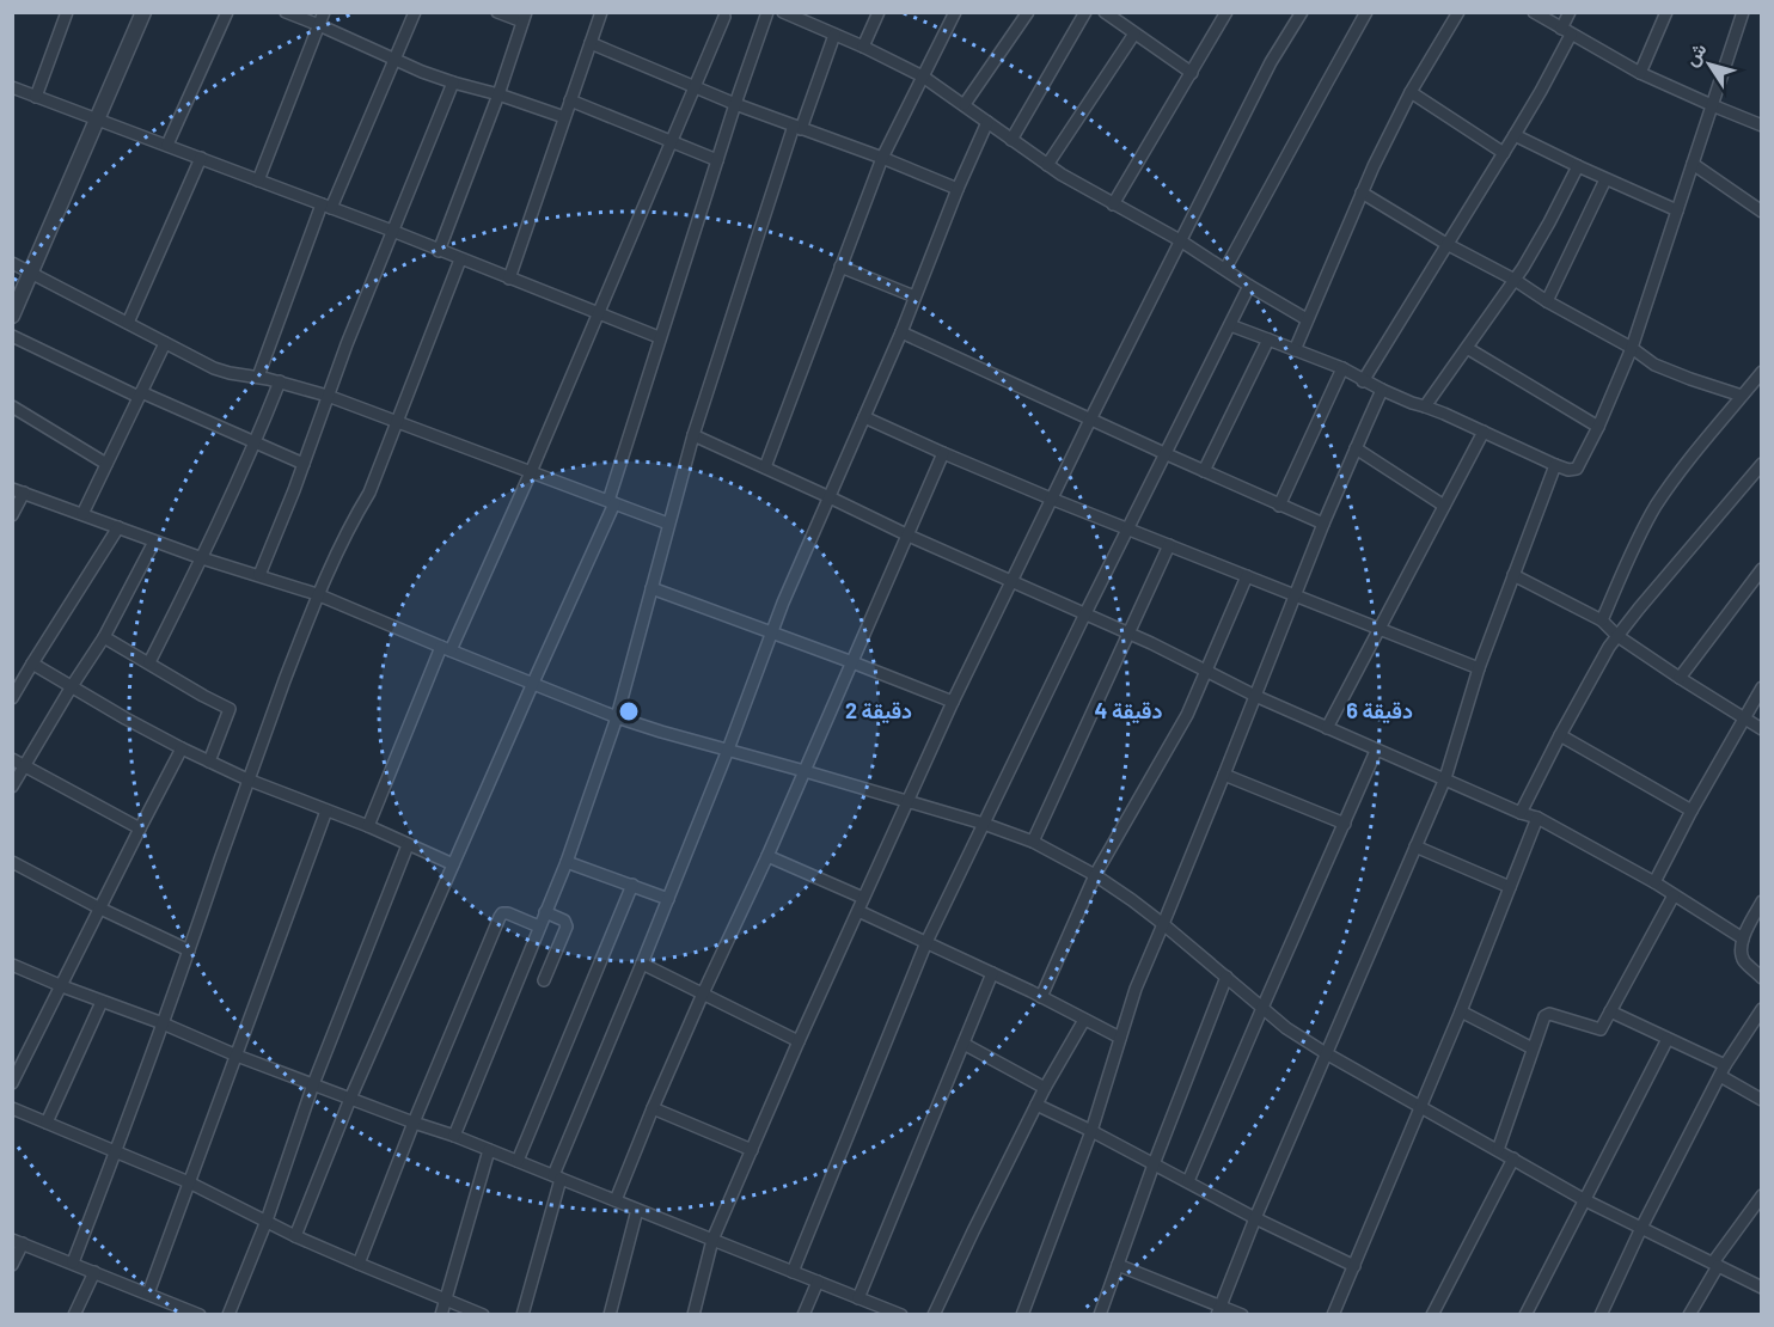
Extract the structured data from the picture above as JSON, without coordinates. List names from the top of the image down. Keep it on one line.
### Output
{"north":"top left","rings":["2 دقيقة","4 دقيقة","6 دقيقة"]}
